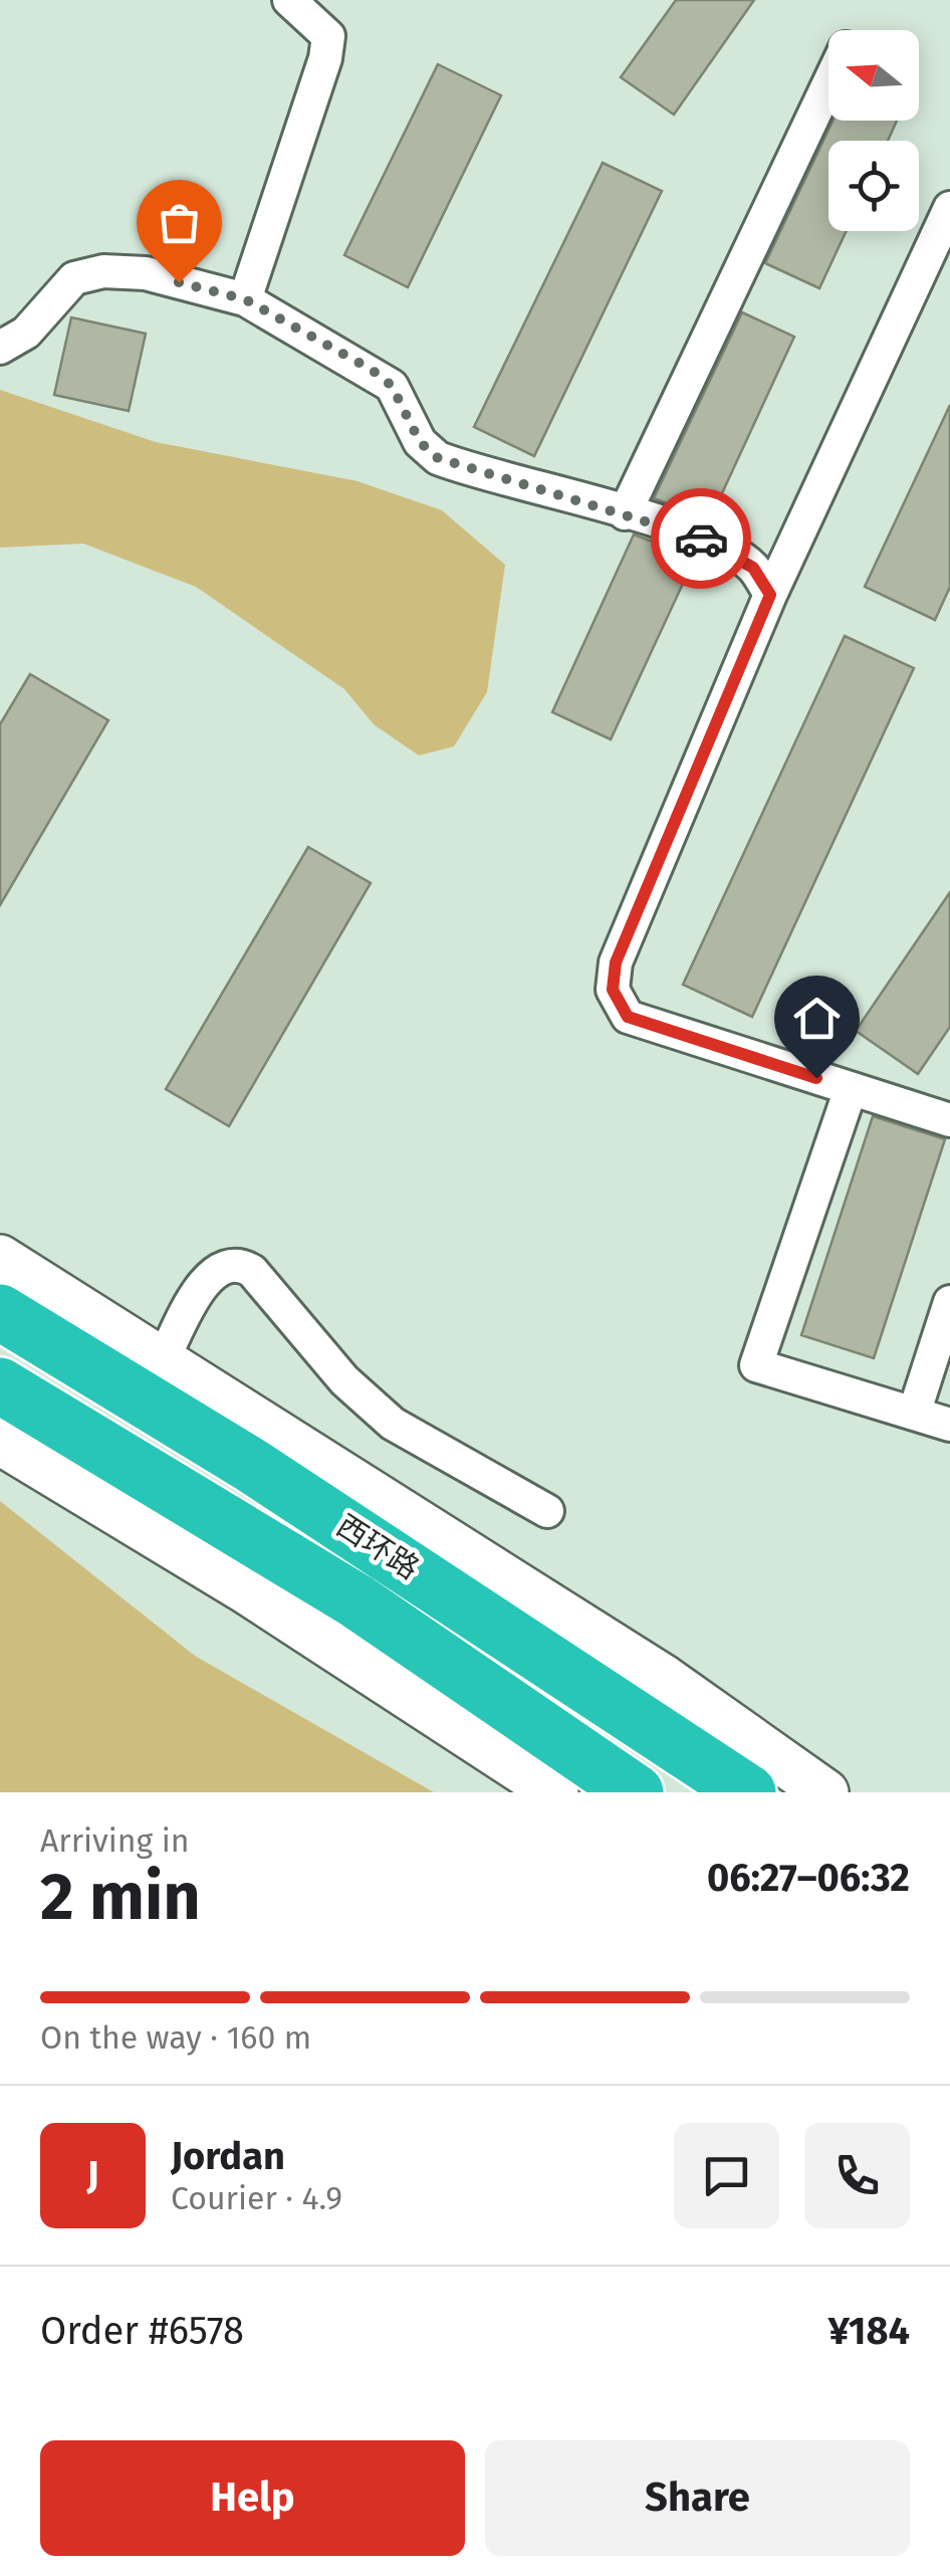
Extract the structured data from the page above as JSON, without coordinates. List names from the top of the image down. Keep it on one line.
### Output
{"streets":{"highway":["西环路"]},"north":"left","page":{"heading":["2 min","Arriving in","06:27–06:32"],"panel":["Jordan","Courier · 4.9","Order #6578","¥184"],"bar":"On the way · 160 m","round":"J","buttons":["Help","Share"]}}
